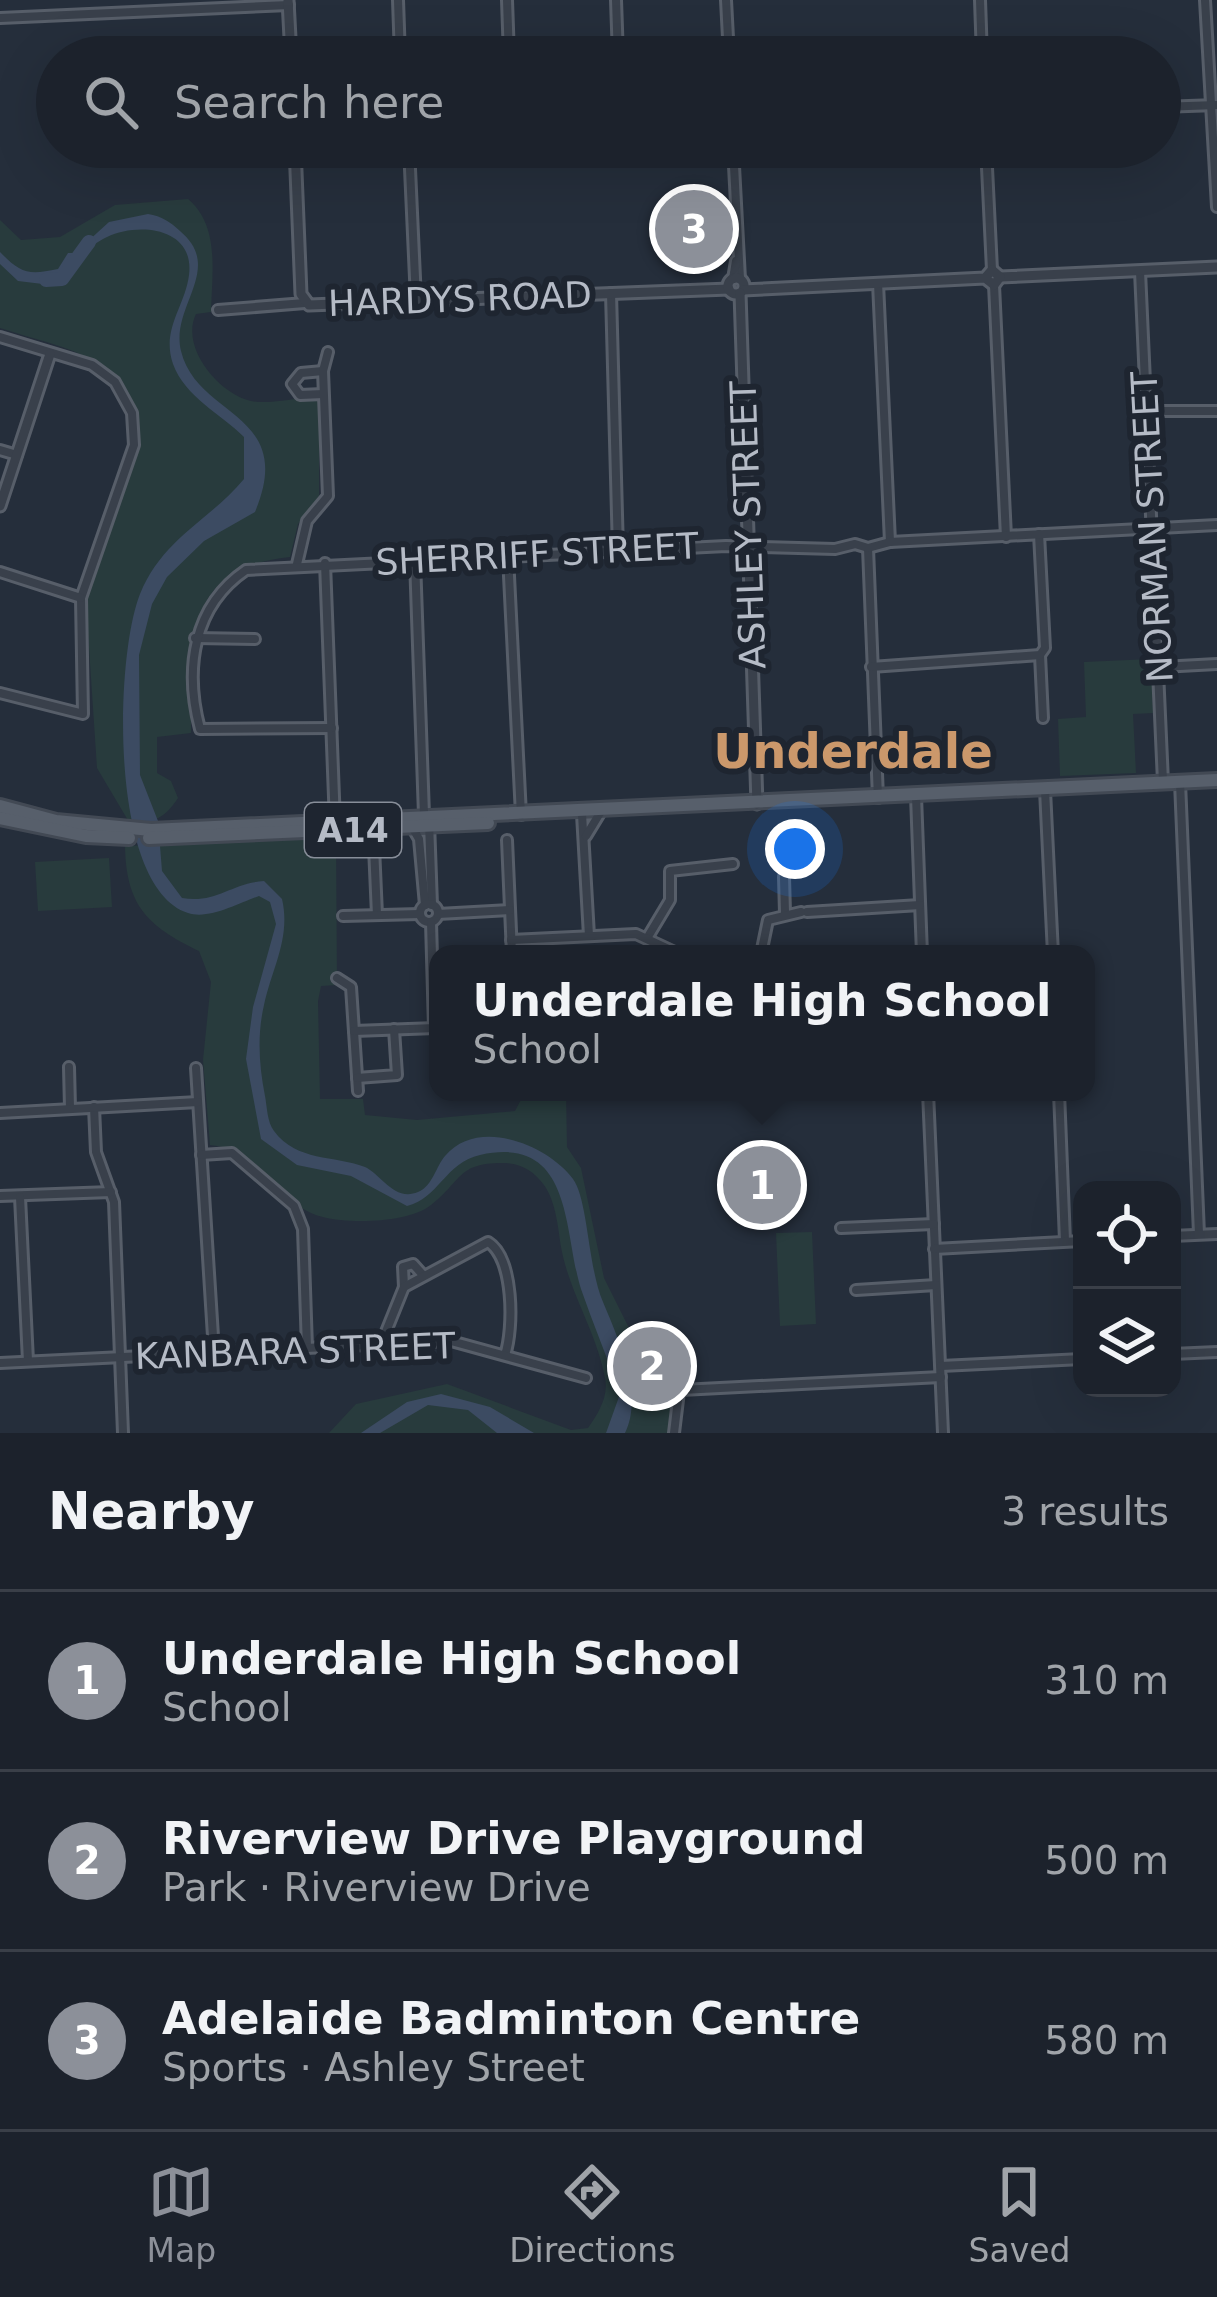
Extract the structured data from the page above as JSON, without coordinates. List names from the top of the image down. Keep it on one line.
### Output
{"streets":{"main road":["A14"],"street":["HARDYS ROAD","ASHLEY STREET","NORMAN STREET","SHERRIFF STREET","KANBARA STREET"]},"crossings":[["HARDYS ROAD","ASHLEY STREET"],["HARDYS ROAD","NORMAN STREET"],["ASHLEY STREET","SHERRIFF STREET"],["ASHLEY STREET","A14"],["NORMAN STREET","SHERRIFF STREET"],["NORMAN STREET","A14"]],"districts":["Underdale"],"page":{"search":"Search here","pins":["3","1","2"],"popup":["Underdale High School","School"],"heading":["Nearby","3 results"],"list":[{"mark":"1","name":"Underdale High School","note":"School","value":"310 m"},{"mark":"2","name":"Riverview Drive Playground","note":"Park · Riverview Drive","value":"500 m"},{"mark":"3","name":"Adelaide Badminton Centre","note":"Sports · Ashley Street","value":"580 m"}],"nav":["Map","Directions","Saved"]}}
